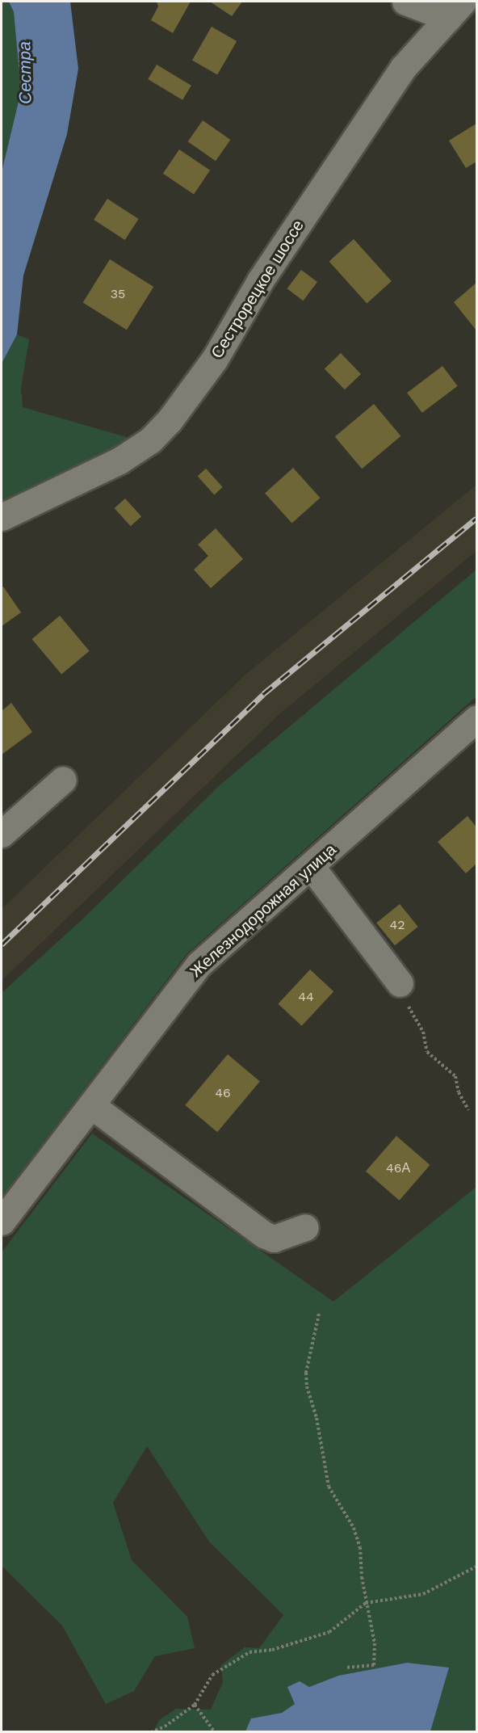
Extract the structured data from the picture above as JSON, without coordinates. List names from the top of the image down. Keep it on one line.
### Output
{"streets":{"street":["Сестрорецкое шоссе","Железнодорожная улица"]},"water":["Сестра"],"house_numbers":["35","42","44","46","46А"]}
